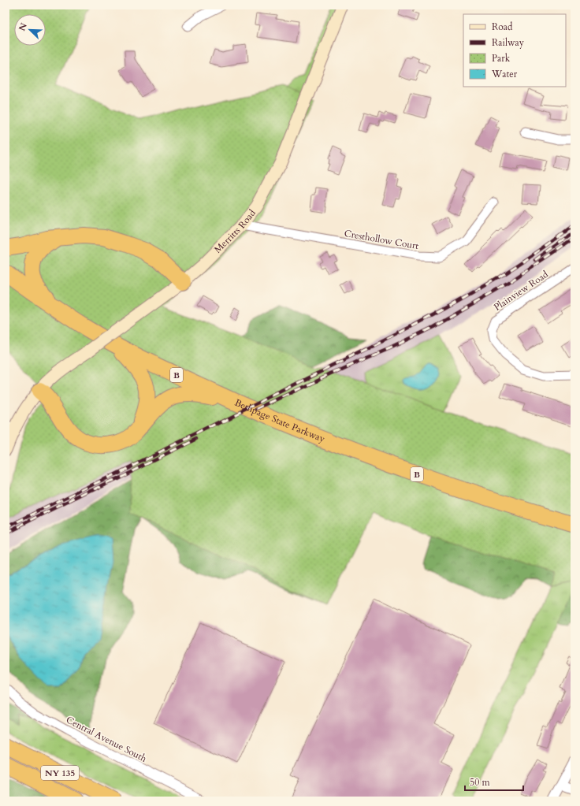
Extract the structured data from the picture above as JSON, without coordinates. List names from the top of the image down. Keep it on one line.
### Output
{"streets":{"highway":["B","Bethpage State Parkway","NY 135"],"main road":["Merritts Road"],"street":["Cresthollow Court","Plainview Road","Central Avenue South"]},"crossings":[["Merritts Road","Cresthollow Court"]],"legend":["Road","Railway","Park","Water"],"scale_bar":"50 m","north":"top left"}
